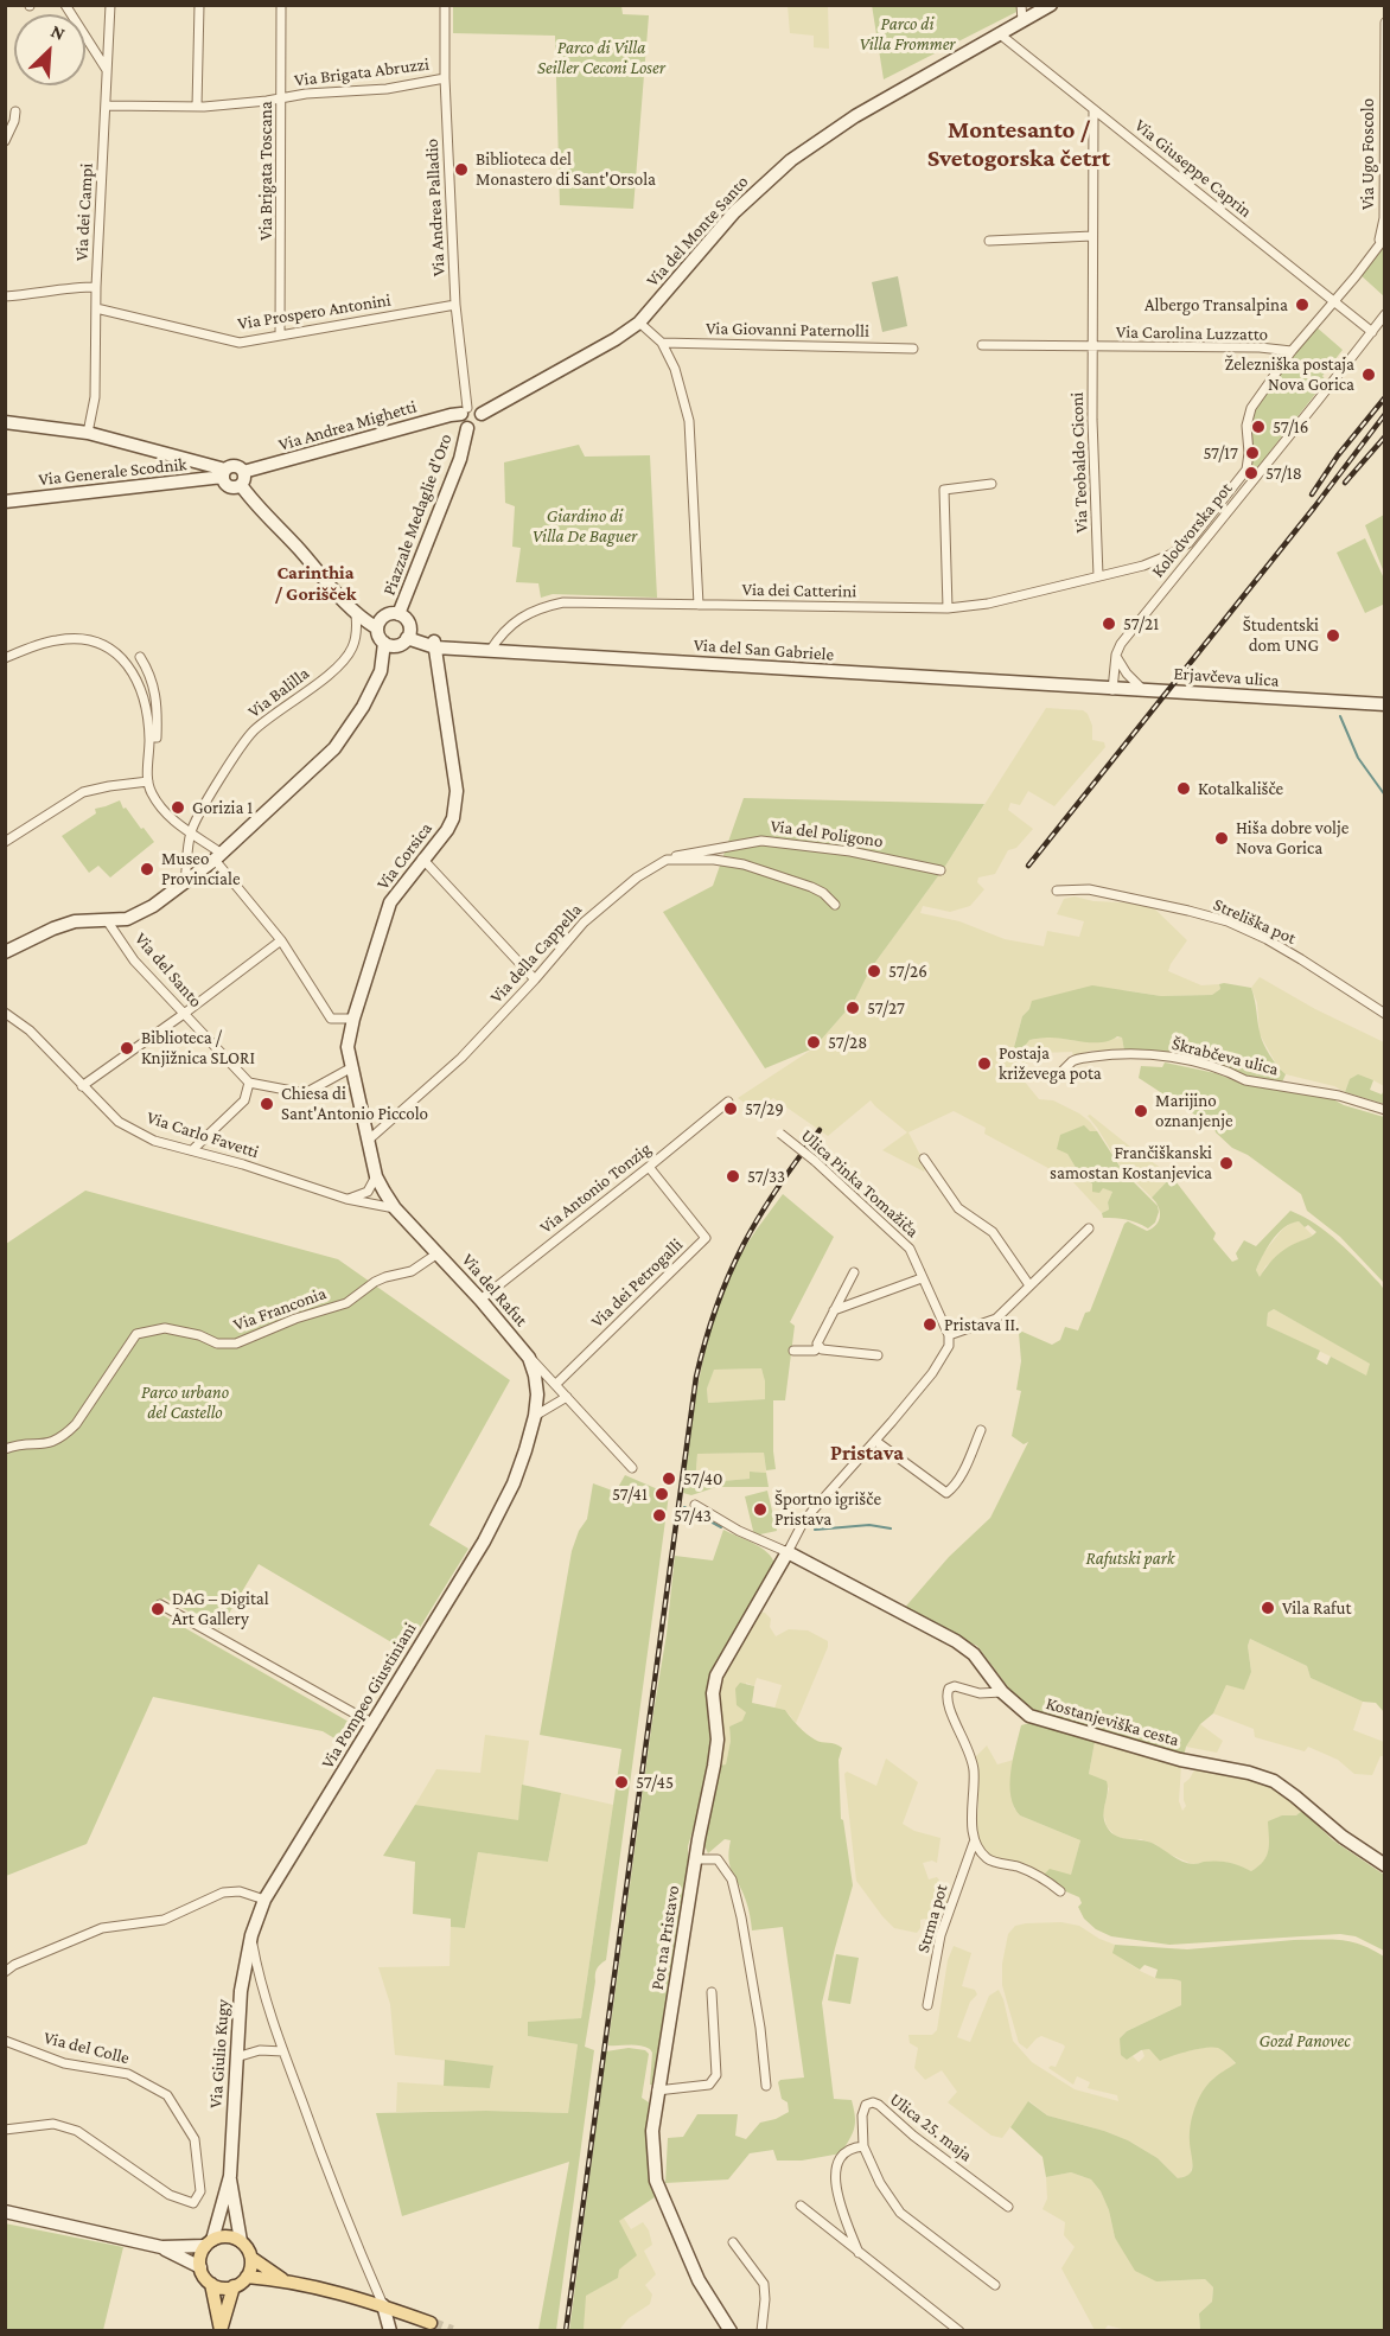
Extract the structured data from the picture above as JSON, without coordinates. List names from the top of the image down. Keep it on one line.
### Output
{"streets":{"main road":["Via del Monte Santo","Via Andrea Mighetti","Via Generale Scodnik","Piazzale Medaglie d'Oro","Via del San Gabriele","Erjavčeva ulica","Via Corsica","Via del Rafut","Via Pompeo Giustiniani","Kostanjeviška cesta","Pot na Pristavo","Via Giulio Kugy"],"street":["Via Brigata Abruzzi","Via Ugo Foscolo","Via Giuseppe Caprin","Via Brigata Toscana","Via Andrea Palladio","Via dei Campi","Via Prospero Antonini","Via Giovanni Paternolli","Via Carolina Luzzatto","Via Teobaldo Ciconi","Kolodvorska pot","Via dei Catterini","Via Balilla","Via del Poligono","Streliška pot","Via della Cappella","Via del Santo","Škrabčeva ulica","Via Carlo Favetti","Ulica Pinka Tomažiča","Via Antonio Tonzig","Via dei Petrogalli","Via Franconia","Strma pot","Via del Colle","Ulica 25. maja"]},"crossings":[["Via Brigata Abruzzi","Via Brigata Toscana"],["Via Brigata Abruzzi","Via Andrea Palladio"],["Via Brigata Abruzzi","Via dei Campi"],["Via Ugo Foscolo","Via dei Catterini"],["Via Giuseppe Caprin","Via del Monte Santo"],["Via Giuseppe Caprin","Via Teobaldo Ciconi"],["Via Giuseppe Caprin","Kolodvorska pot"],["Via Giuseppe Caprin","Via dei Catterini"],["Via Brigata Toscana","Via Prospero Antonini"],["Via Andrea Palladio","Via del Monte Santo"],["Via Andrea Palladio","Via Prospero Antonini"],["Via Andrea Palladio","Via Andrea Mighetti"],["Via Andrea Palladio","Piazzale Medaglie d'Oro"],["Via dei Campi","Via Prospero Antonini"],["Via del Monte Santo","Via Andrea Mighetti"],["Via del Monte Santo","Piazzale Medaglie d'Oro"],["Via Carolina Luzzatto","Via Teobaldo Ciconi"],["Via Carolina Luzzatto","Via dei Catterini"],["Via Andrea Mighetti","Piazzale Medaglie d'Oro"],["Via Teobaldo Ciconi","Via dei Catterini"],["Piazzale Medaglie d'Oro","Via del San Gabriele"],["Kolodvorska pot","Erjavčeva ulica"],["Via dei Catterini","Via del San Gabriele"],["Via del San Gabriele","Erjavčeva ulica"],["Via del San Gabriele","Via Corsica"],["Via del Poligono","Via della Cappella"],["Via Corsica","Via del Rafut"],["Via della Cappella","Via del Rafut"],["Via Carlo Favetti","Via del Rafut"],["Via Antonio Tonzig","Via dei Petrogalli"],["Via Antonio Tonzig","Via del Rafut"],["Via dei Petrogalli","Via del Rafut"],["Via del Rafut","Via Franconia"],["Via del Rafut","Via Pompeo Giustiniani"],["Via Pompeo Giustiniani","Via Giulio Kugy"],["Kostanjeviška cesta","Strma pot"],["Kostanjeviška cesta","Pot na Pristavo"]],"districts":["Montesanto / Svetogorska četrt","Carinthia / Gorišček","Pristava"],"parks":["Parco di Villa Frommer","Parco di Villa Seiller Ceconi Loser","Giardino di Villa De Baguer","Parco urbano del Castello","Rafutski park","Gozd Panovec"],"places":["Biblioteca del Monastero di Sant'Orsola","Albergo Transalpina","Železniška postaja Nova Gorica","57/16","57/17","57/18","57/21","Študentski dom UNG","Kotalkališče","Gorizia 1","Hiša dobre volje Nova Gorica","Museo Provinciale","57/26","57/27","57/28","Biblioteca / Knjižnica SLORI","Postaja križevega pota","Chiesa di Sant'Antonio Piccolo","57/29","Marijino oznanjenje","Frančiškanski samostan Kostanjevica","57/33","Pristava II.","57/40","57/41","Športno igrišče Pristava","57/43","Vila Rafut","DAG – Digital Art Gallery","57/45"],"north":"top right"}
